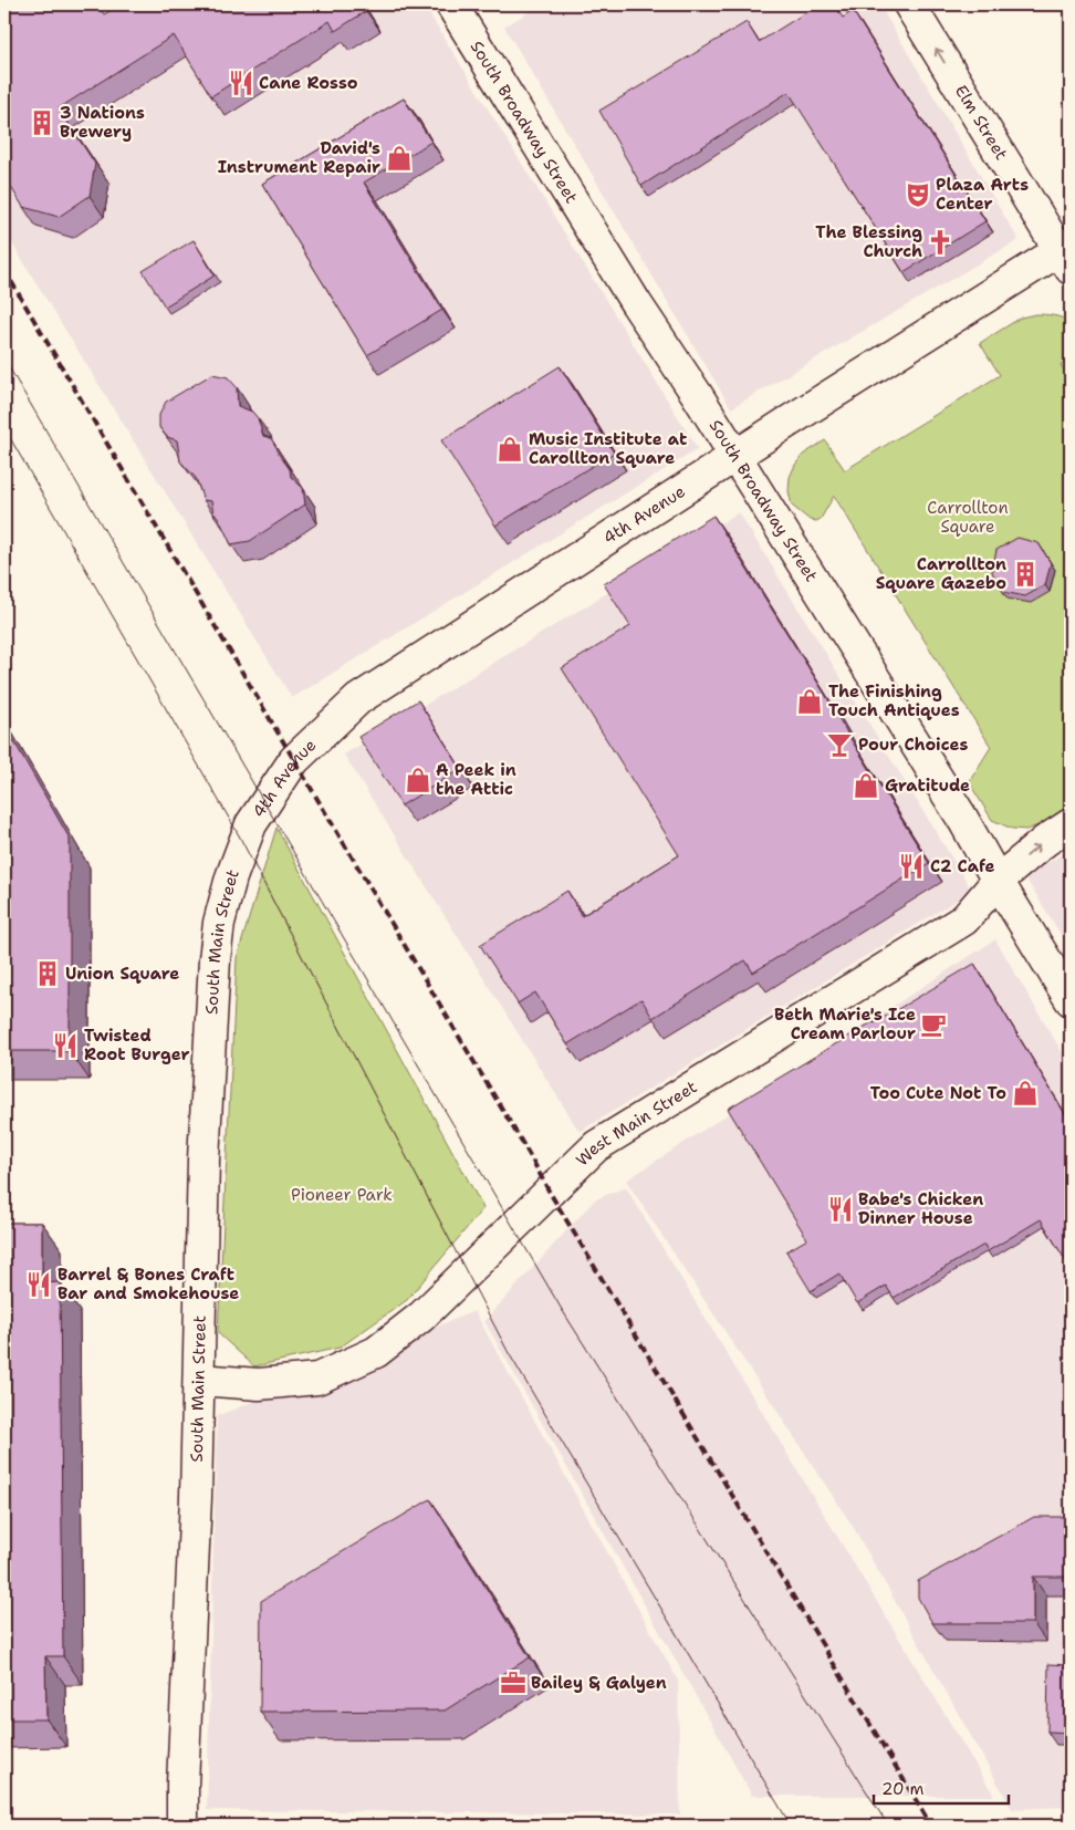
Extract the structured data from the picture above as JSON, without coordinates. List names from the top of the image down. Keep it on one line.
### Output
{"streets":{"street":["South Broadway Street","Elm Street","4th Avenue","South Main Street","West Main Street"]},"crossings":[["South Broadway Street","4th Avenue"],["South Broadway Street","West Main Street"],["Elm Street","4th Avenue"],["4th Avenue","South Main Street"],["South Main Street","West Main Street"]],"one_way":["Elm Street"],"parks":["Carrollton Square","Pioneer Park"],"places":{"restaurant":["Cane Rosso","C2 Cafe","Twisted Root Burger","Babe's Chicken Dinner House","Barrel & Bones Craft Bar and Smokehouse"],"building":["3 Nations Brewery","Carrollton Square Gazebo","Union Square"],"shop":["David's Instrument Repair","Music Institute at Carollton Square","The Finishing Touch Antiques","A Peek in the Attic","Gratitude","Too Cute Not To"],"theatre":["Plaza Arts Center"],"church":["The Blessing Church"],"bar":["Pour Choices"],"cafe":["Beth Marie's Ice Cream Parlour"],"office":["Bailey & Galyen"]},"scale_bar":"20 m"}
